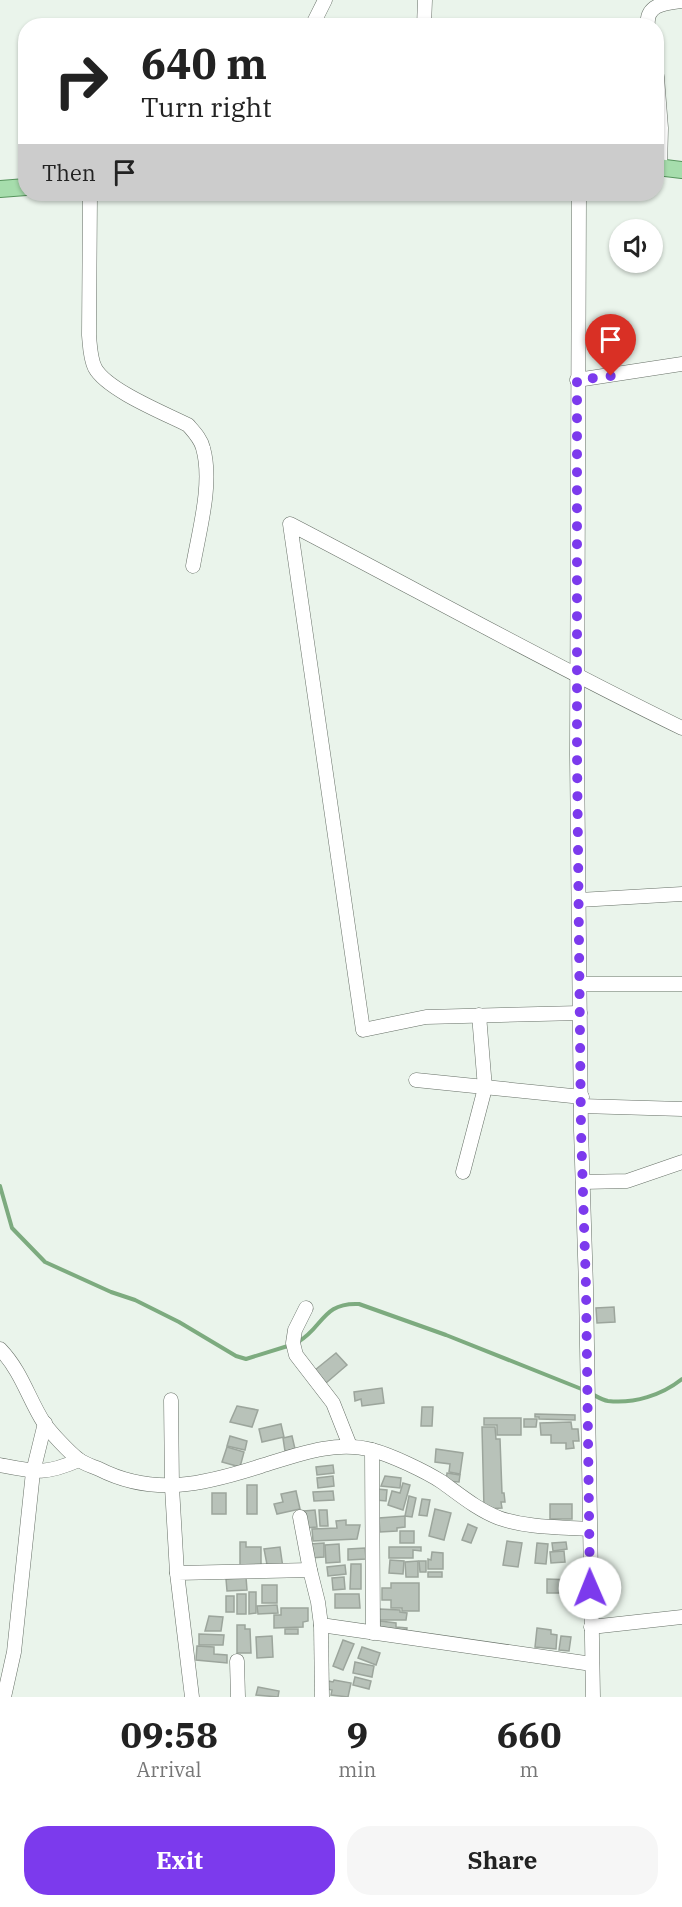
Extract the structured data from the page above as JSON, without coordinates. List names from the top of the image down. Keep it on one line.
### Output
{"page":{"turn":["640 m","Turn right"],"then":"Then","eta":["09:58","Arrival","9","min","660","m"],"buttons":["Exit","Share"]}}
